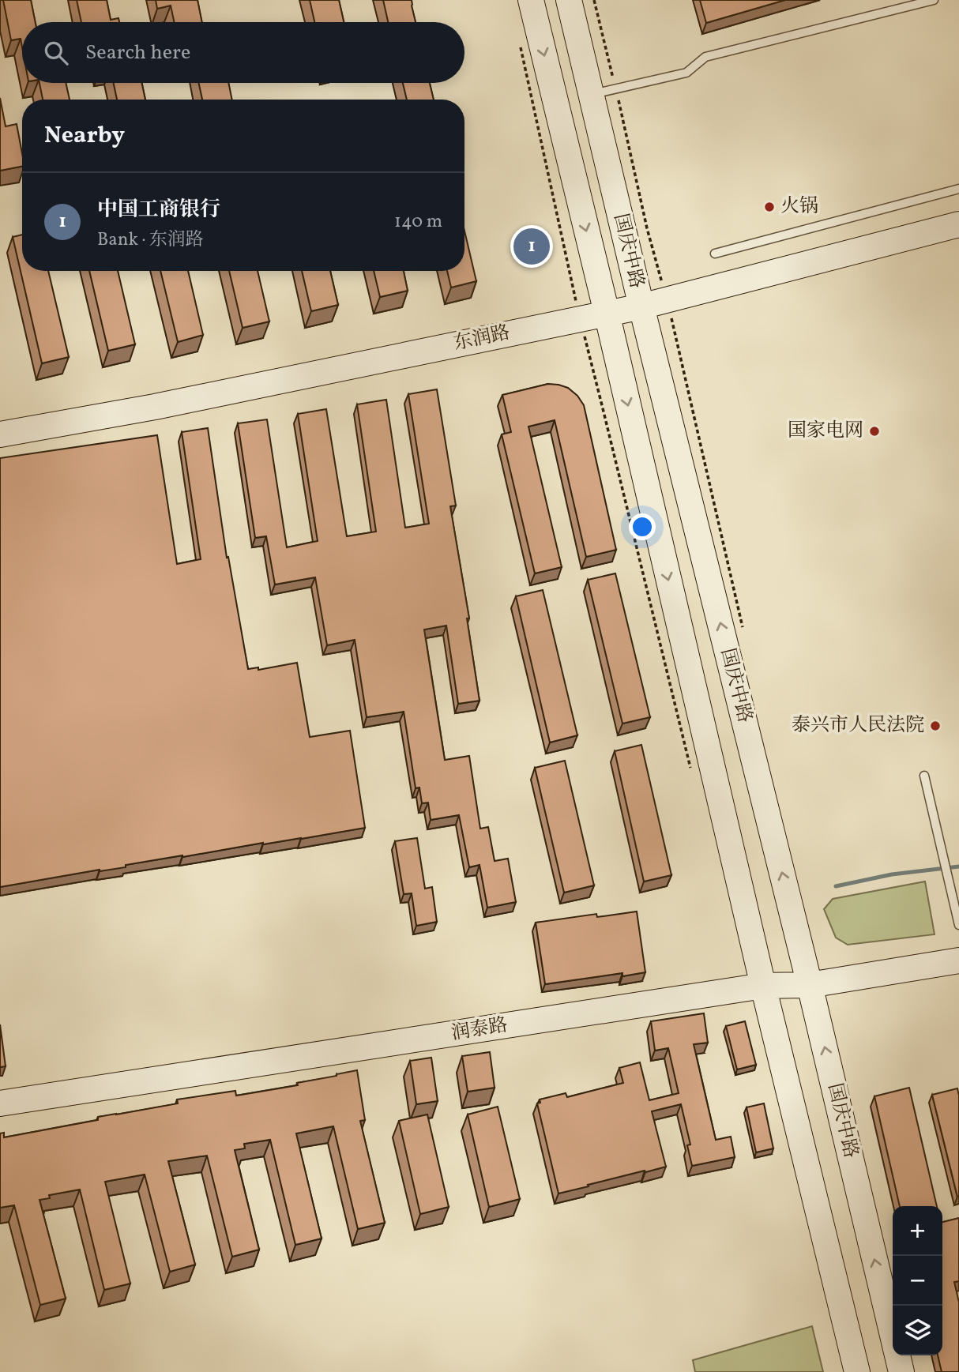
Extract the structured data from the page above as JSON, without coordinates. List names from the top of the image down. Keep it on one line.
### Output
{"streets":{"main road":["国庆中路","东润路","润泰路"]},"crossings":[["国庆中路","东润路"],["国庆中路","润泰路"]],"places":["火锅","国家电网","泰兴市人民法院"],"page":{"search":"Search here","heading":"Nearby","list":[{"mark":"1","name":"中国工商银行","note":"Bank · 东润路","value":"140 m"}],"pins":"1","map_buttons":["+","−"]}}
